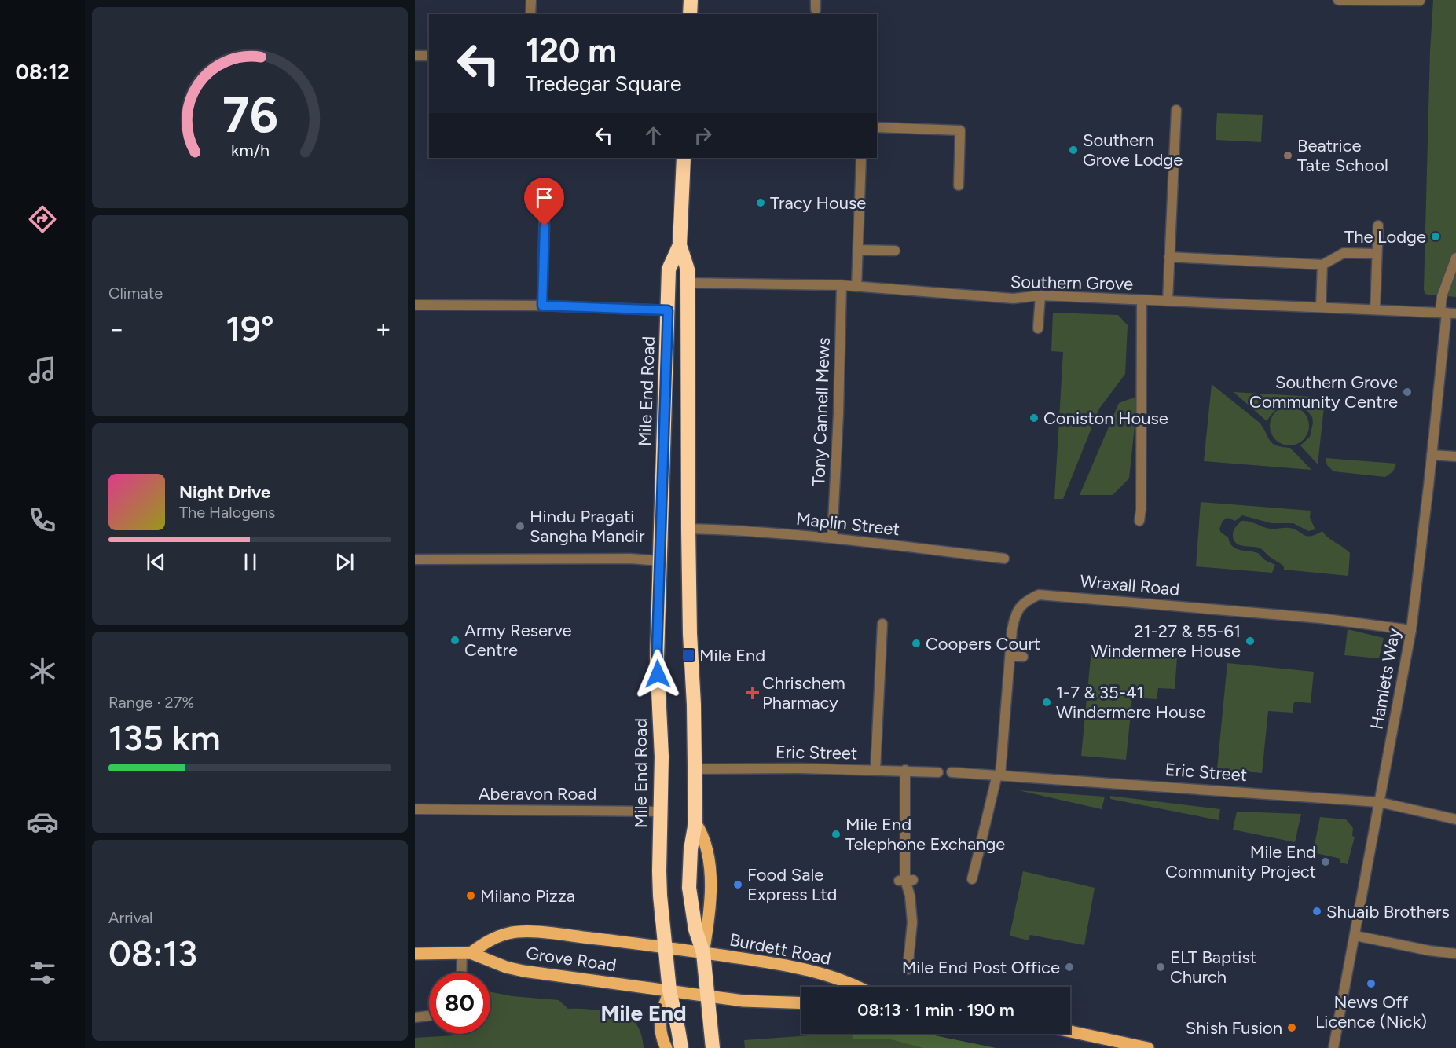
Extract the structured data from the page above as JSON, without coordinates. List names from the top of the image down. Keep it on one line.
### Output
{"streets":{"highway":["Mile End Road"],"main road":["Burdett Road","Grove Road"],"street":["Southern Grove","Tony Cannell Mews","Maplin Street","Wraxall Road","Hamlets Way","Eric Street","Aberavon Road"]},"crossings":[["Southern Grove","Mile End Road"],["Southern Grove","Tony Cannell Mews"],["Southern Grove","Hamlets Way"],["Mile End Road","Maplin Street"],["Mile End Road","Eric Street"],["Mile End Road","Aberavon Road"],["Mile End Road","Burdett Road"],["Mile End Road","Grove Road"],["Tony Cannell Mews","Maplin Street"],["Wraxall Road","Hamlets Way"],["Wraxall Road","Eric Street"],["Hamlets Way","Eric Street"],["Burdett Road","Grove Road"]],"districts":["Mile End"],"places":{"other":["Southern Grove Lodge","Beatrice Tate School","Tracy House","The Lodge","Southern Grove Community Centre","Coniston House","Hindu Pragati Sangha Mandir","Army Reserve Centre","21-27 & 55-61 Windermere House","Coopers Court","1-7 & 35-41 Windermere House","Mile End Telephone Exchange","Mile End Community Project","Food Sale Express Ltd","Milano Pizza","Shuaib Brothers","Mile End Post Office","ELT Baptist Church","News Off Licence (Nick)","Shish Fusion"],"transit":["Mile End"],"health":["Chrischem Pharmacy"]},"page":{"tabs":"08:12","turn":["120 m","Tredegar Square"],"tile":["Climate",["Range · 27%","135 km"],["Arrival","08:13"]],"heat":["−","19°","+"],"song":["Night Drive","The Halogens"],"limit":"80","trip":"08:13 · 1 min · 190 m","gauge":["76","km/h"]}}
